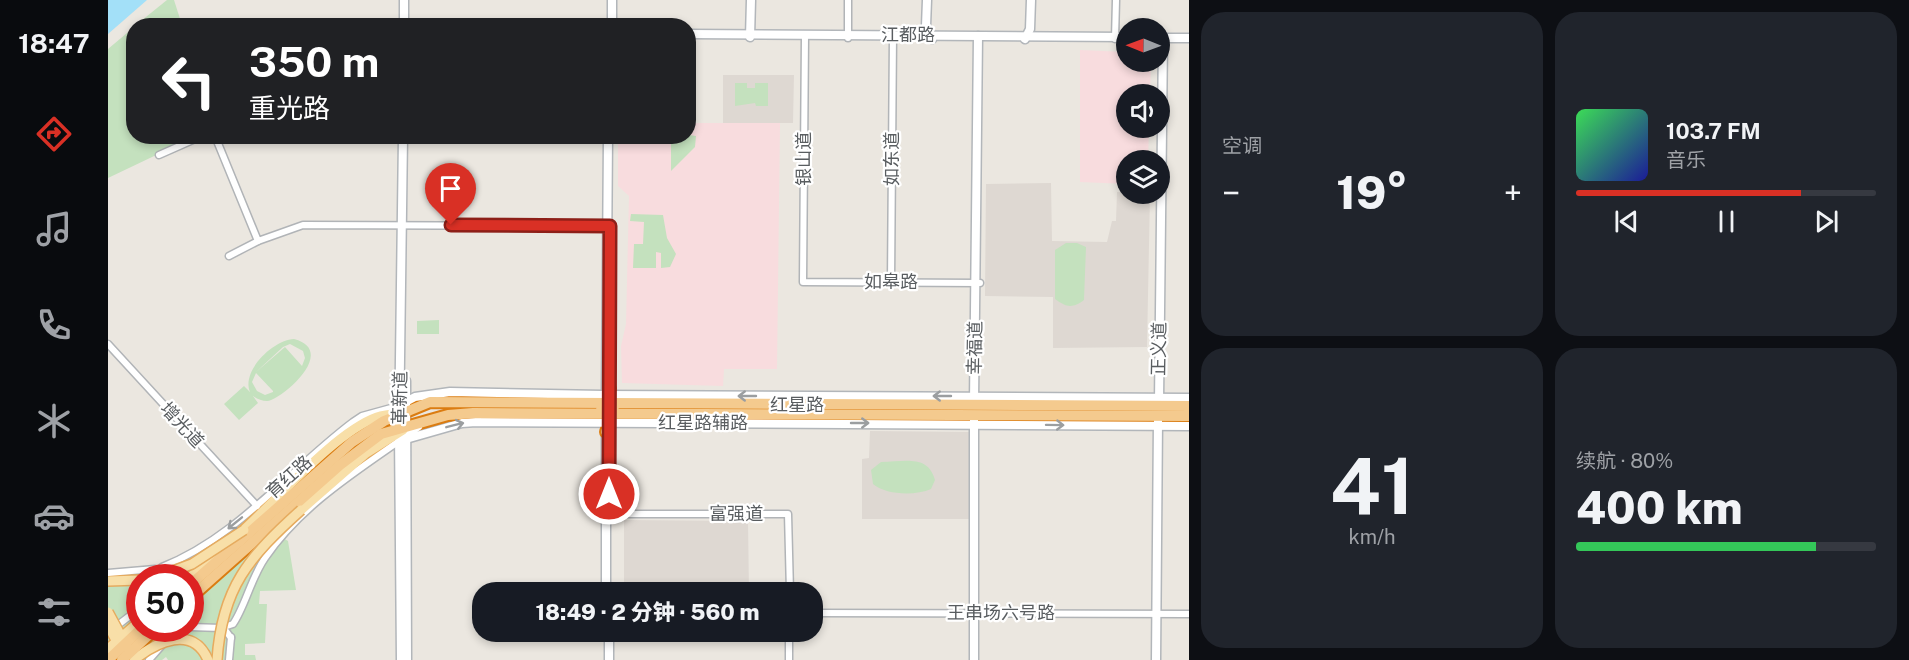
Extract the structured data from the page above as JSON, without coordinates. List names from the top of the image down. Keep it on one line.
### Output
{"streets":{"highway":["红星路","育红路"],"street":["江都路","银山道","如东道","如皋路","幸福道","正义道","革新道","红星路辅路","增光道","富强道","王串场六号路"]},"crossings":[["江都路","银山道"],["江都路","如东道"],["江都路","幸福道"],["银山道","如皋路"],["如东道","如皋路"],["如皋路","幸福道"],["幸福道","红星路"],["幸福道","红星路辅路"],["幸福道","王串场六号路"],["正义道","红星路"],["正义道","红星路辅路"],["正义道","王串场六号路"],["革新道","红星路辅路"],["革新道","育红路"],["红星路","红星路辅路"],["红星路辅路","育红路"],["增光道","育红路"]],"north":"left","page":{"tabs":"18:47","tile":["空调",["41","km/h"],["续航 · 80%","400 km"]],"turn":["350 m","重光路"],"song":["103.7 FM","音乐"],"heat":["−","19°","+"],"limit":"50","trip":"18:49 · 2 分钟 · 560 m"}}
